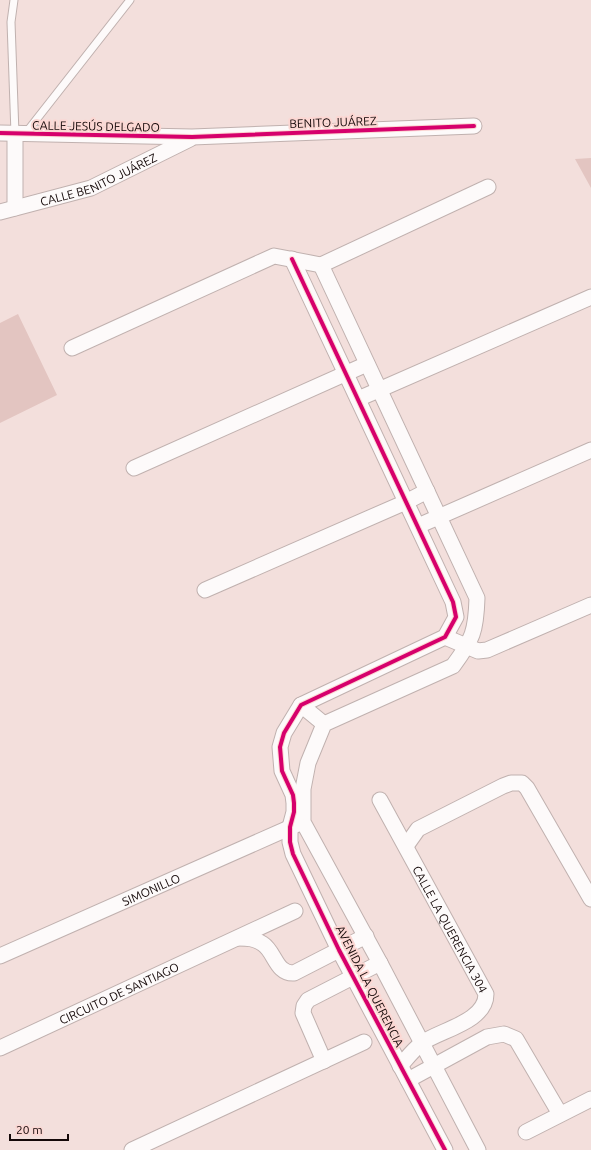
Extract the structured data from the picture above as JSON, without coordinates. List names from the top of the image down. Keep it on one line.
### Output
{"streets":{"street":["BENITO JUÁREZ","CALLE JESÚS DELGADO","CALLE BENITO JUÁREZ","SIMONILLO","CALLE LA QUERENCIA 304","AVENIDA LA QUERENCIA","CIRCUITO DE SANTIAGO"]},"crossings":[["BENITO JUÁREZ","CALLE JESÚS DELGADO"],["BENITO JUÁREZ","CALLE BENITO JUÁREZ"],["CALLE JESÚS DELGADO","CALLE BENITO JUÁREZ"],["SIMONILLO","AVENIDA LA QUERENCIA"],["CALLE LA QUERENCIA 304","AVENIDA LA QUERENCIA"]],"scale_bar":"20 m"}
